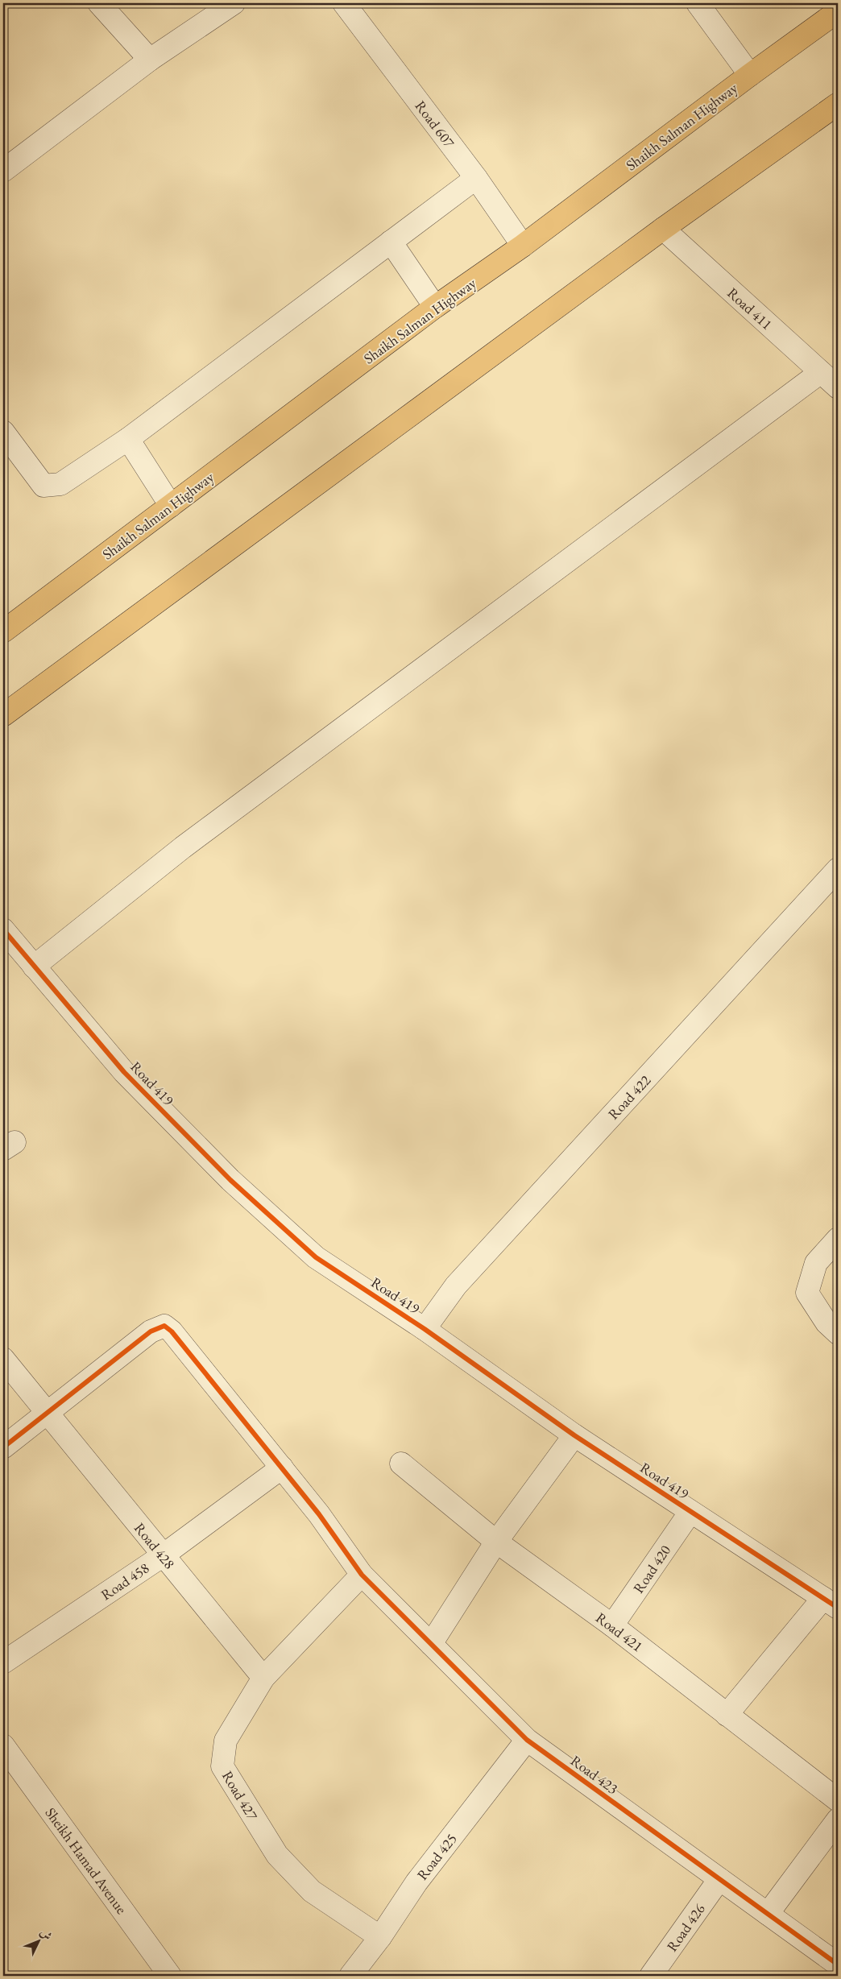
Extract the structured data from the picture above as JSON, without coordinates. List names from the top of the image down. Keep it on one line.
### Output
{"streets":{"main road":["Shaikh Salman Highway"],"street":["Road 607","Road 411","Road 419","Road 422","Road 428","Road 420","Road 458","Road 421","Road 423","Road 427","Road 425","Sheikh Hamad Avenue","Road 426"]},"crossings":[["Road 607","Shaikh Salman Highway"],["Road 419","Road 422"],["Road 419","Road 420"],["Road 419","Road 421"],["Road 428","Road 458"],["Road 428","Road 423"],["Road 428","Road 427"],["Road 420","Road 421"],["Road 458","Road 423"],["Road 423","Road 427"],["Road 423","Road 425"],["Road 423","Road 426"],["Road 427","Road 425"]],"north":"top right"}
